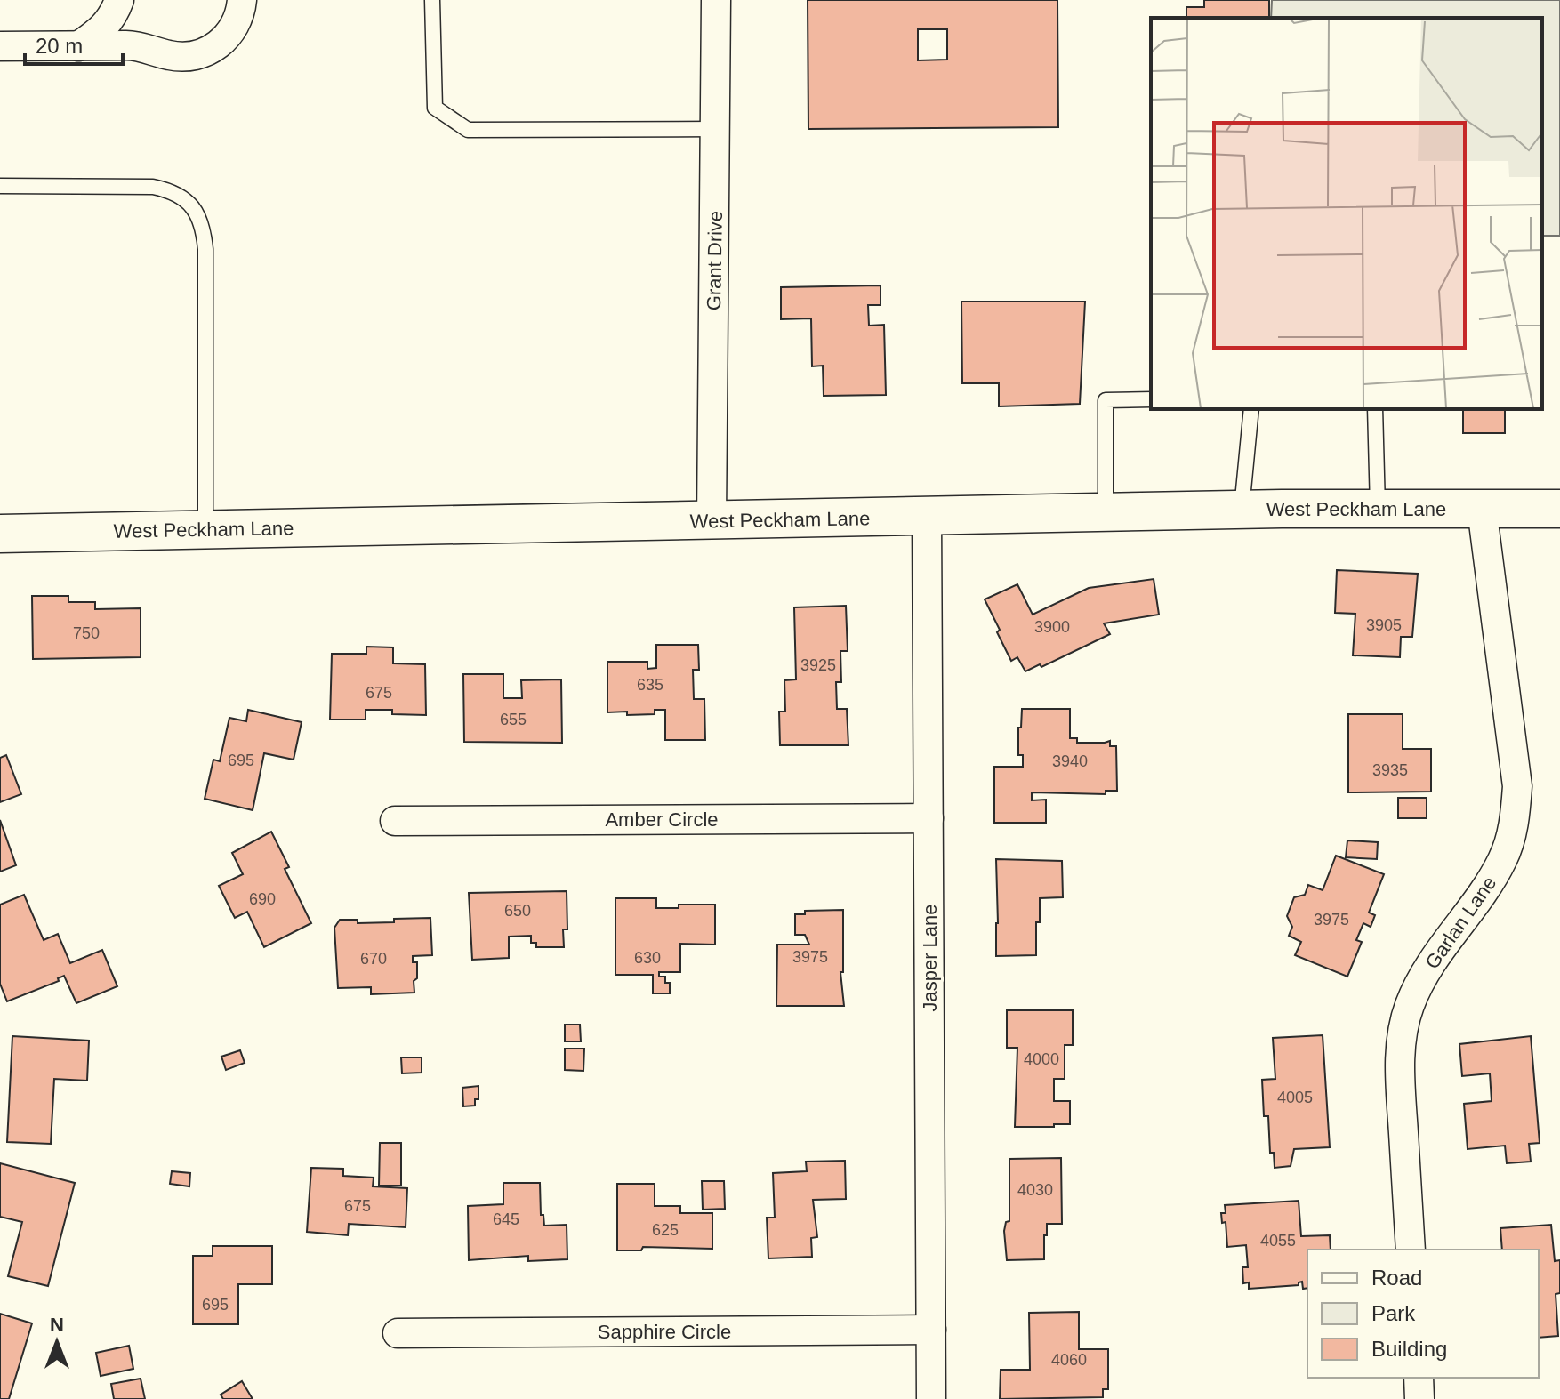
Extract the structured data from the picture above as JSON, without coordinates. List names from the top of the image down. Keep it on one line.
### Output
{"streets":{"street":["Grant Drive","West Peckham Lane","Amber Circle","Garlan Lane","Jasper Lane","Sapphire Circle"]},"crossings":[["Grant Drive","West Peckham Lane"],["West Peckham Lane","Garlan Lane"],["West Peckham Lane","Jasper Lane"],["Amber Circle","Jasper Lane"],["Jasper Lane","Sapphire Circle"]],"house_numbers":["3905","3900","750","3925","635","675","655","695","3940","3935","690","650","3975","3975","630","670","4000","4005","4030","675","645","625","4055","695","4060"],"legend":["Road","Park","Building"],"scale_bar":"20 m","north":"top"}
